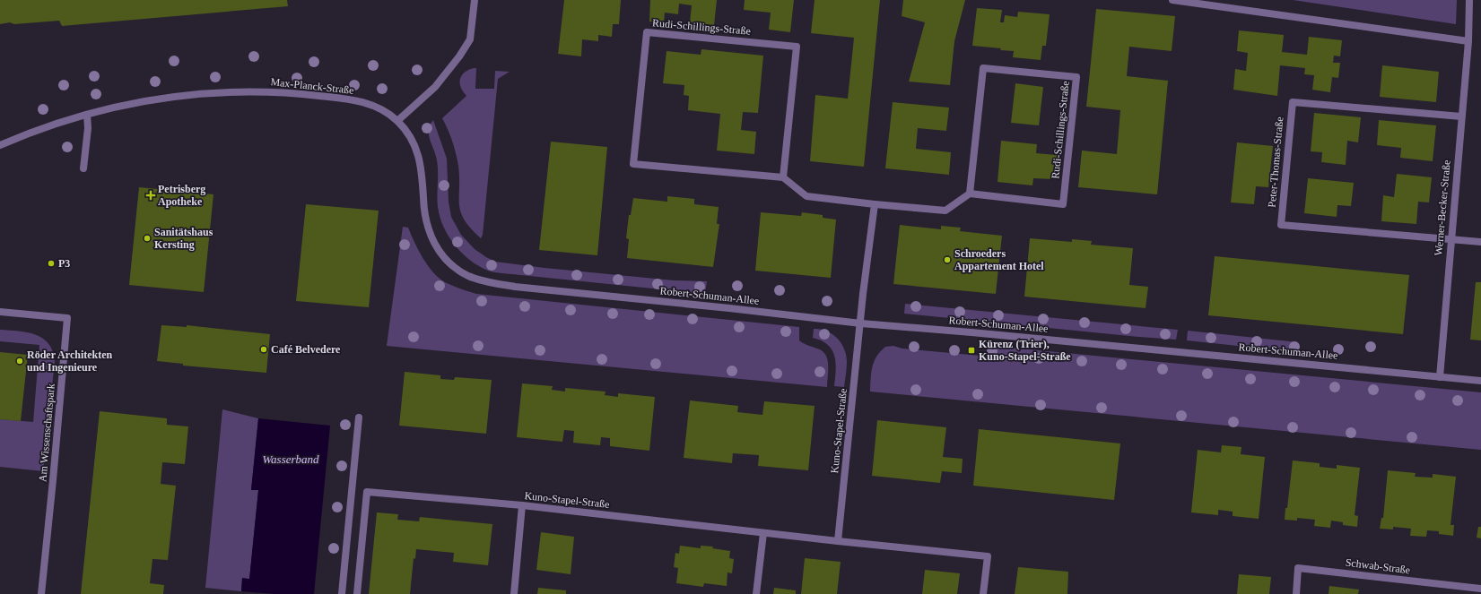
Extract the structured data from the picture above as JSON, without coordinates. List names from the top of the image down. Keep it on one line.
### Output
{"streets":{"street":["Rudi-Schillings-Straße","Max-Planck-Straße","Peter-Thomas-Straße","Werner-Becker-Straße","Robert-Schuman-Allee","Kuno-Stapel-Straße","Am Wissenschaftspark","Schwab-Straße"]},"crossings":[["Max-Planck-Straße","Robert-Schuman-Allee"],["Peter-Thomas-Straße","Werner-Becker-Straße"],["Werner-Becker-Straße","Robert-Schuman-Allee"],["Robert-Schuman-Allee","Kuno-Stapel-Straße"]],"water":["Wasserband"],"places":{"health":["Petrisberg Apotheke"],"other":["Sanitätshaus Kersting","Schroeders Appartement Hotel","P3","Café Belvedere","Röder Architekten und Ingenieure"],"transit":["Kürenz (Trier), Kuno-Stapel-Straße"]}}
